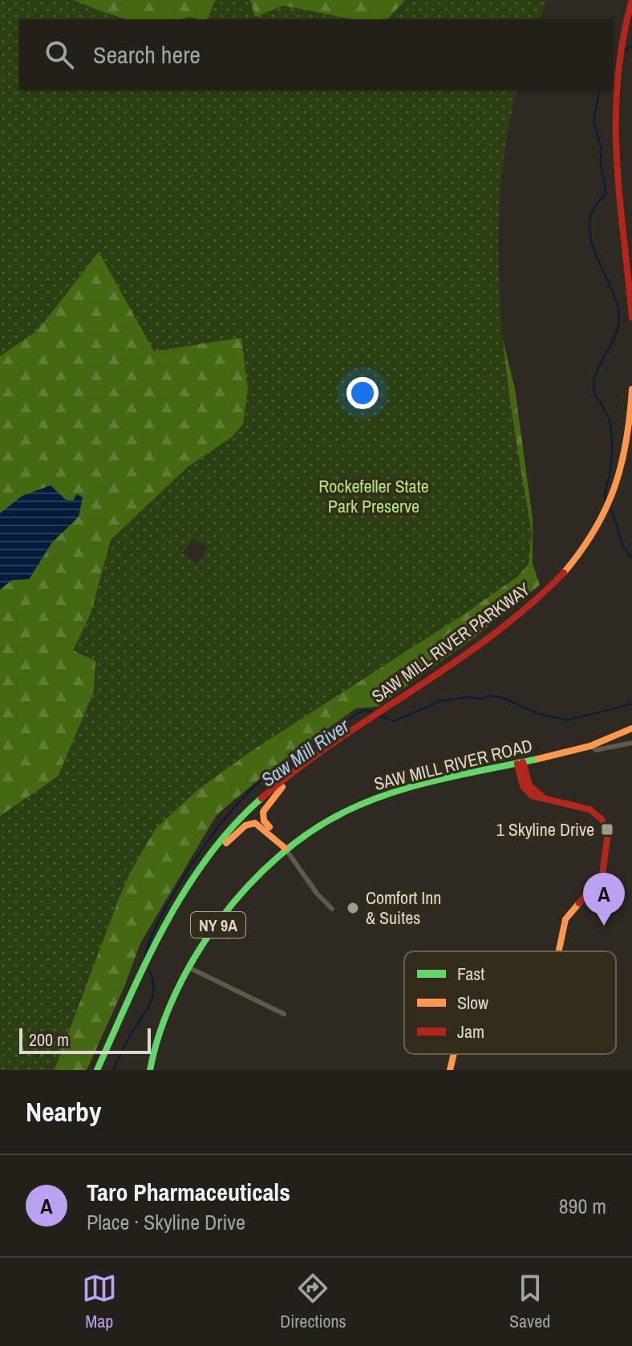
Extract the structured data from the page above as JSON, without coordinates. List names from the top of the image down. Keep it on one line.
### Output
{"streets":{"main road":["SAW MILL RIVER PARKWAY","SAW MILL RIVER ROAD","NY 9A"]},"water":["Saw Mill River"],"parks":["Rockefeller State Park Preserve"],"places":{"transit":["1 Skyline Drive"],"other":["Comfort Inn & Suites"]},"legend":["Fast","Slow","Jam"],"scale_bar":"200 m","page":{"search":"Search here","pins":"A","scale":"200 m","heading":"Nearby","list":[{"mark":"A","name":"Taro Pharmaceuticals","note":"Place · Skyline Drive","value":"890 m"}],"nav":["Map","Directions","Saved"]}}
